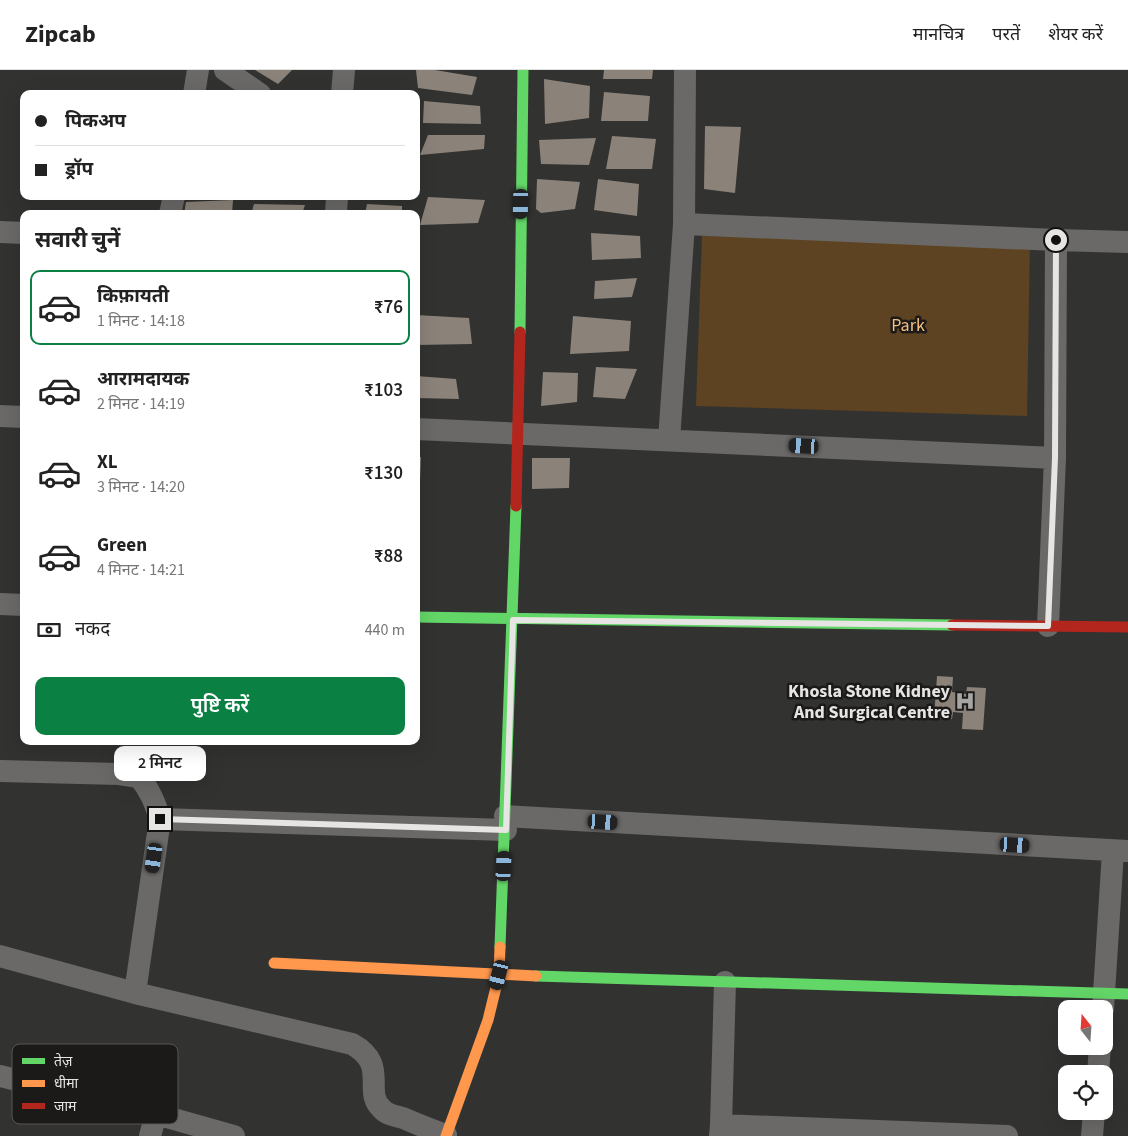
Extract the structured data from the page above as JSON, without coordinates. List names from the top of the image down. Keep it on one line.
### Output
{"parks":["Park"],"places":{"hospital":["Khosla Stone Kidney And Surgical Centre"]},"legend":["तेज़","धीमा","जाम"],"north":"top","page":{"header":"Zipcab","nav":["मानचित्र","परतें","शेयर करें"],"banner":["पिकअप","ड्रॉप"],"heading":"सवारी चुनें","list":[{"name":"किफ़ायती","note":"1 मिनट · 14:18","value":"₹76"},{"name":"आरामदायक","note":"2 मिनट · 14:19","value":"₹103"},{"name":"XL","note":"3 मिनट · 14:20","value":"₹130"},{"name":"Green","note":"4 मिनट · 14:21","value":"₹88"}],"pay":["नकद","440 m"],"buttons":"पुष्टि करें","bubble":"2 मिनट"}}
